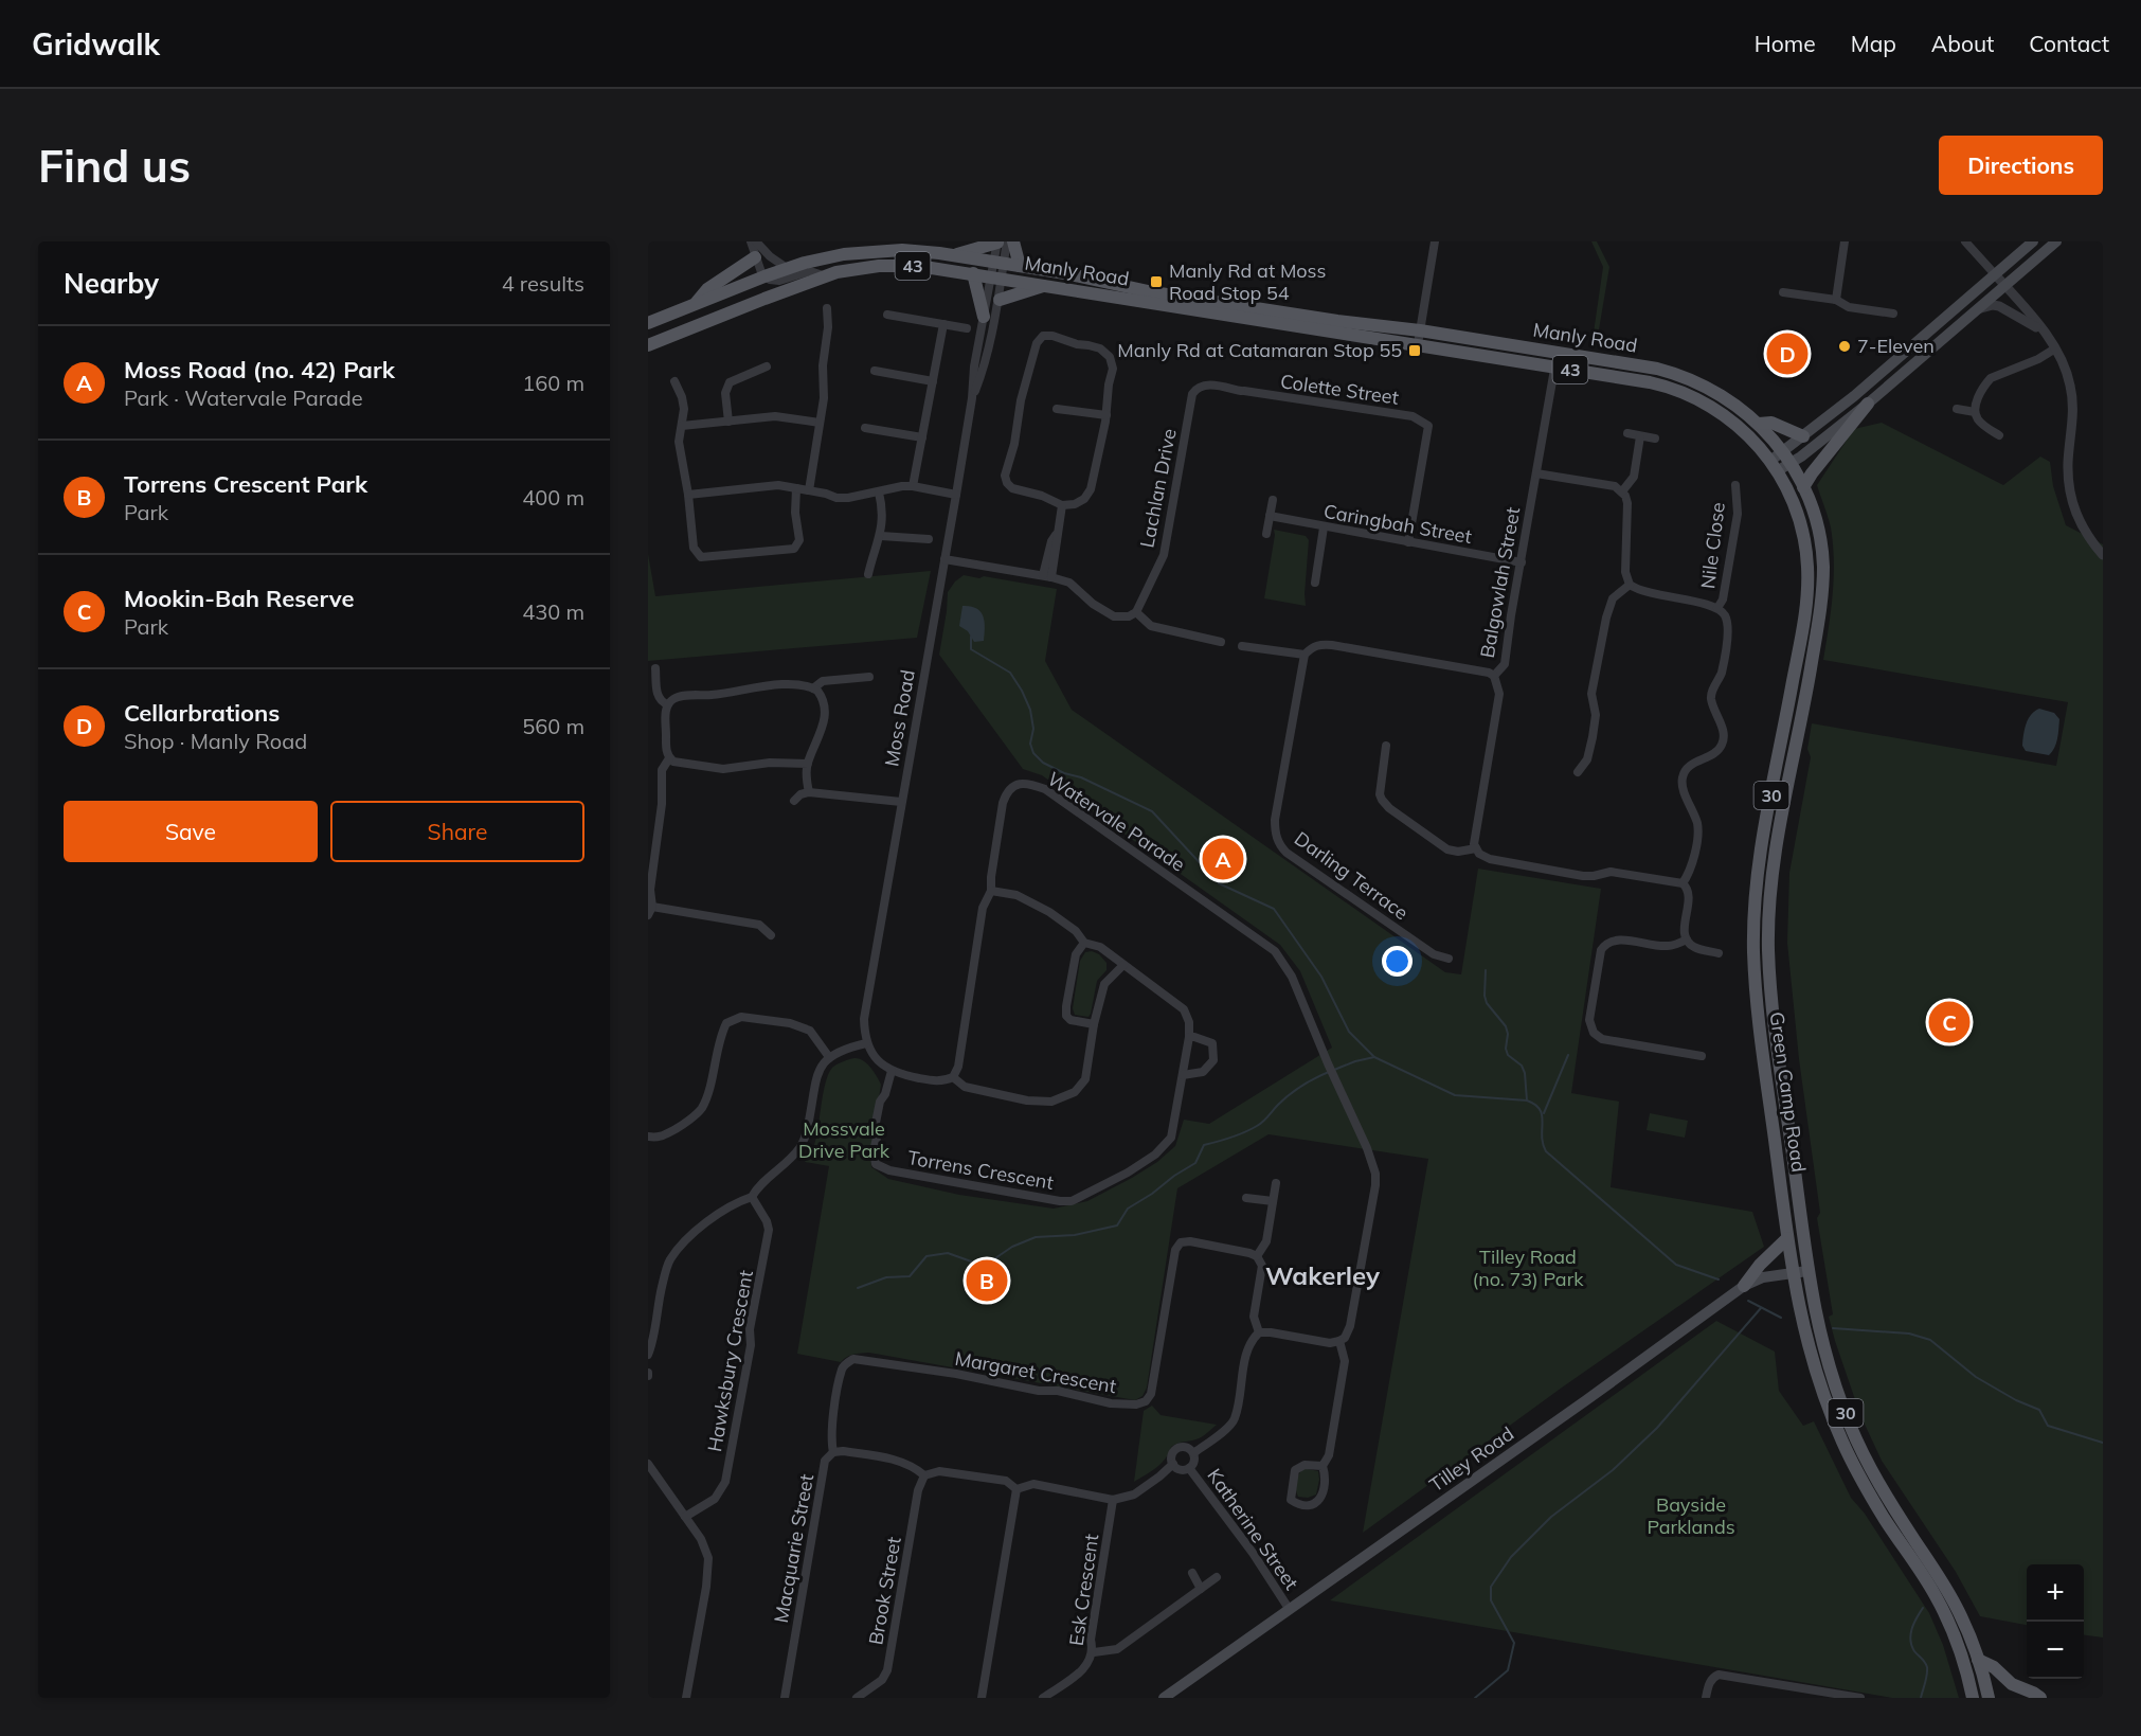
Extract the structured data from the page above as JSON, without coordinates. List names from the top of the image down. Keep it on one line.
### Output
{"streets":{"main road":["43","Manly Road","30","Green Camp Road","Tilley Road"],"street":["Colette Street","Lachlan Drive","Caringbah Street","Nile Close","Balgowlah Street","Moss Road","Watervale Parade","Darling Terrace","Torrens Crescent","Hawksbury Crescent","Margaret Crescent","Katherine Street","Macquarie Street","Esk Crescent","Brook Street"]},"crossings":[["Manly Road","Balgowlah Street"],["Manly Road","Moss Road"],["Manly Road","Green Camp Road"],["Colette Street","Lachlan Drive"],["Colette Street","Caringbah Street"],["Caringbah Street","Balgowlah Street"],["Watervale Parade","Torrens Crescent"],["Green Camp Road","Tilley Road"],["Margaret Crescent","Macquarie Street"],["Tilley Road","Katherine Street"],["Macquarie Street","Brook Street"]],"districts":["Wakerley"],"parks":["Mossvale Drive Park","Tilley Road (no. 73) Park","Bayside Parklands"],"places":{"transit":["Manly Rd at Moss Road Stop 54","Manly Rd at Catamaran Stop 55"],"other":["7-Eleven"]},"page":{"header":"Gridwalk","nav":["Home","Map","About","Contact"],"buttons":["Directions",["Save","Share"]],"title":"Find us","heading":["Nearby","4 results"],"list":[{"mark":"A","name":"Moss Road (no. 42) Park","note":"Park · Watervale Parade","value":"160 m"},{"mark":"B","name":"Torrens Crescent Park","note":"Park","value":"400 m"},{"mark":"C","name":"Mookin-Bah Reserve","note":"Park","value":"430 m"},{"mark":"D","name":"Cellarbrations","note":"Shop · Manly Road","value":"560 m"}],"pins":["D","A","C","B"],"map_buttons":["+","−"]}}
